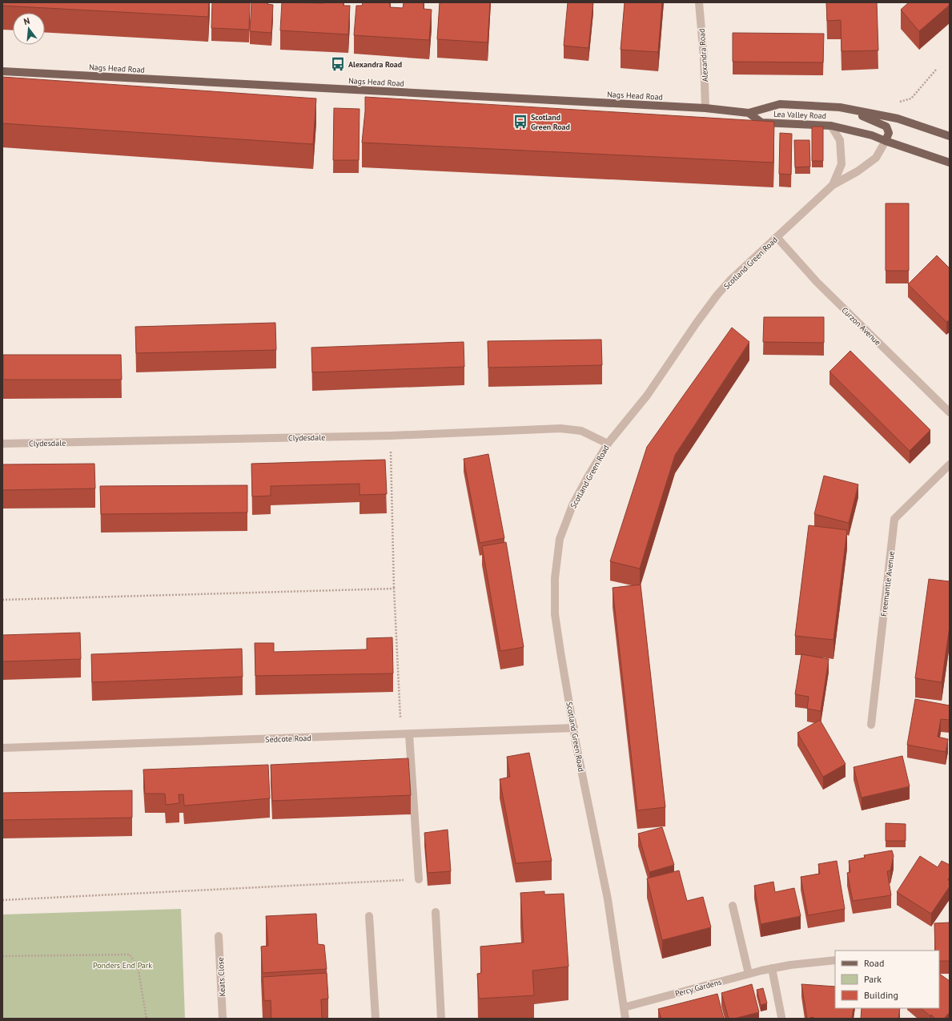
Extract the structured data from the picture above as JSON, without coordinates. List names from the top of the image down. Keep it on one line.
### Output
{"streets":{"main road":["Nags Head Road","Lea Valley Road"],"street":["Alexandra Road","Scotland Green Road","Curzon Avenue","Clydesdale","Freemantle Avenue","Sedcote Road","Keats Close","Percy Gardens"]},"crossings":[["Alexandra Road","Nags Head Road"],["Nags Head Road","Lea Valley Road"],["Lea Valley Road","Scotland Green Road"],["Scotland Green Road","Curzon Avenue"],["Scotland Green Road","Clydesdale"],["Scotland Green Road","Sedcote Road"],["Scotland Green Road","Percy Gardens"]],"parks":["Ponders End Park"],"places":{"bus stop":["Alexandra Road","Scotland Green Road"]},"legend":["Road","Park","Building"],"north":"top"}
